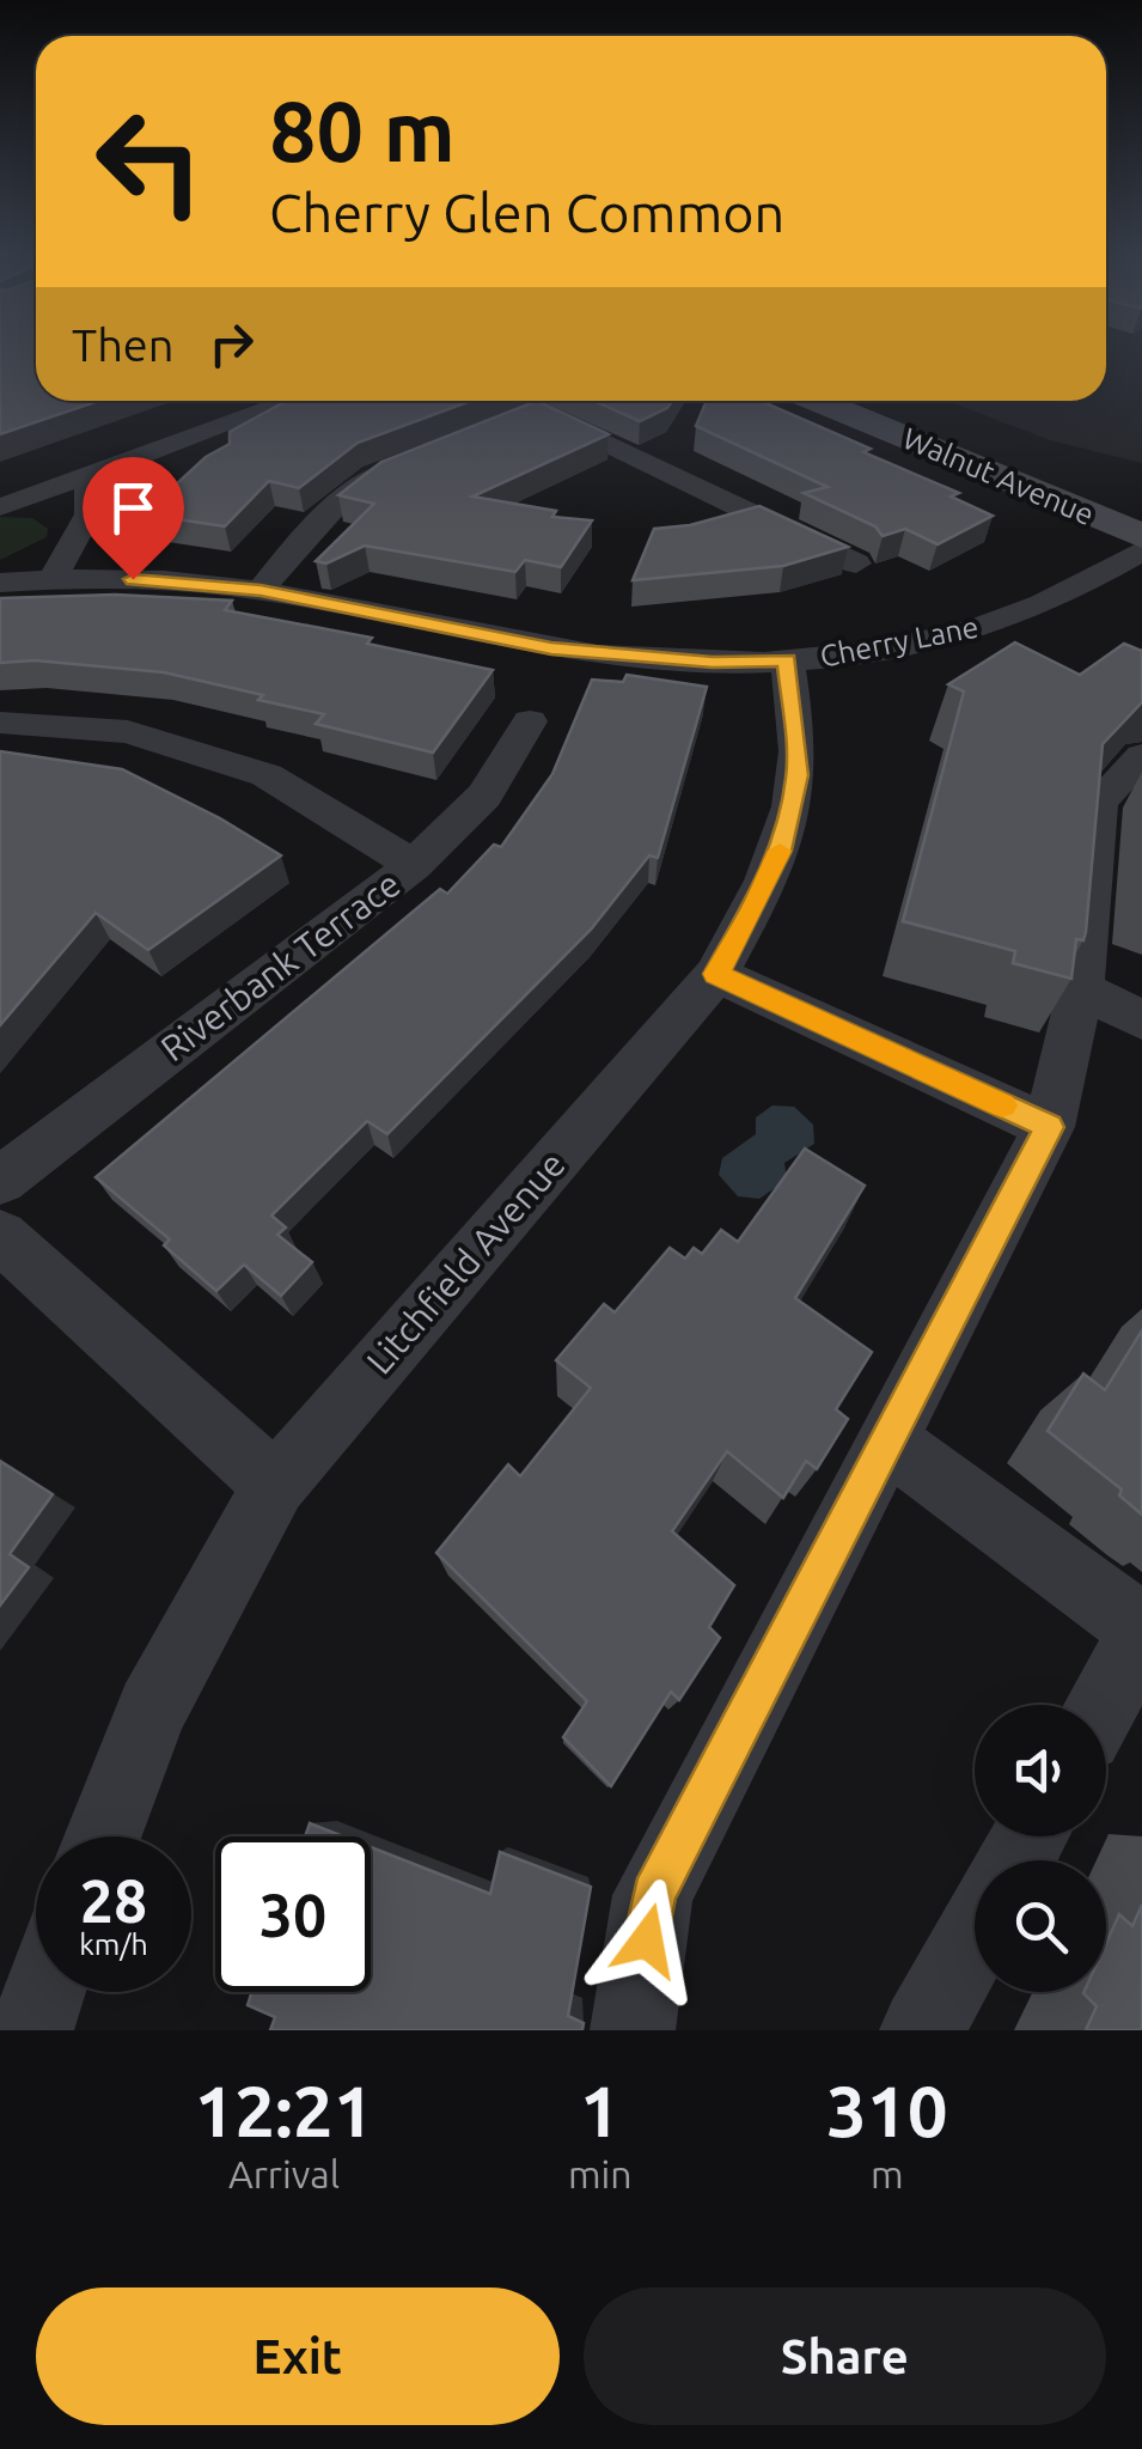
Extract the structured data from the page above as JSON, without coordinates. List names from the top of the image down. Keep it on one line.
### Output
{"streets":{"main road":["Walnut Avenue"],"street":["Cherry Lane","Riverbank Terrace","Litchfield Avenue"]},"crossings":[["Cherry Lane","Litchfield Avenue"]],"page":{"turn":["80 m","Cherry Glen Common"],"then":"Then","speed":"28 km/h","limit":"30","eta":["12:21","Arrival","1","min","310","m"],"buttons":["Exit","Share"]}}
